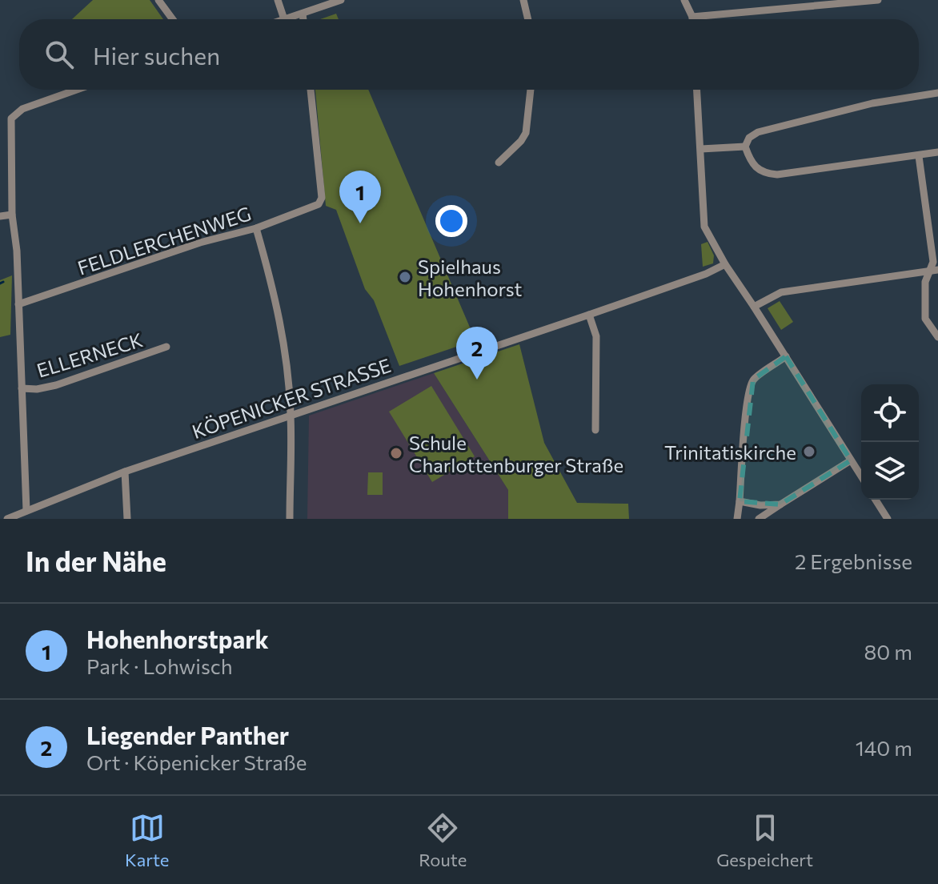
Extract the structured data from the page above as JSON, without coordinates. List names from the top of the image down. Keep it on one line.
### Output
{"streets":{"street":["FELDLERCHENWEG","ELLERNECK","KÖPENICKER STRASSE"]},"crossings":[["FELDLERCHENWEG","ELLERNECK"],["ELLERNECK","KÖPENICKER STRASSE"]],"places":["Spielhaus Hohenhorst","Trinitatiskirche","Schule Charlottenburger Straße"],"page":{"search":"Hier suchen","pins":["1","2"],"heading":["In der Nähe","2 Ergebnisse"],"list":[{"mark":"1","name":"Hohenhorstpark","note":"Park · Lohwisch","value":"80 m"},{"mark":"2","name":"Liegender Panther","note":"Ort · Köpenicker Straße","value":"140 m"}],"nav":["Karte","Route","Gespeichert"]}}
